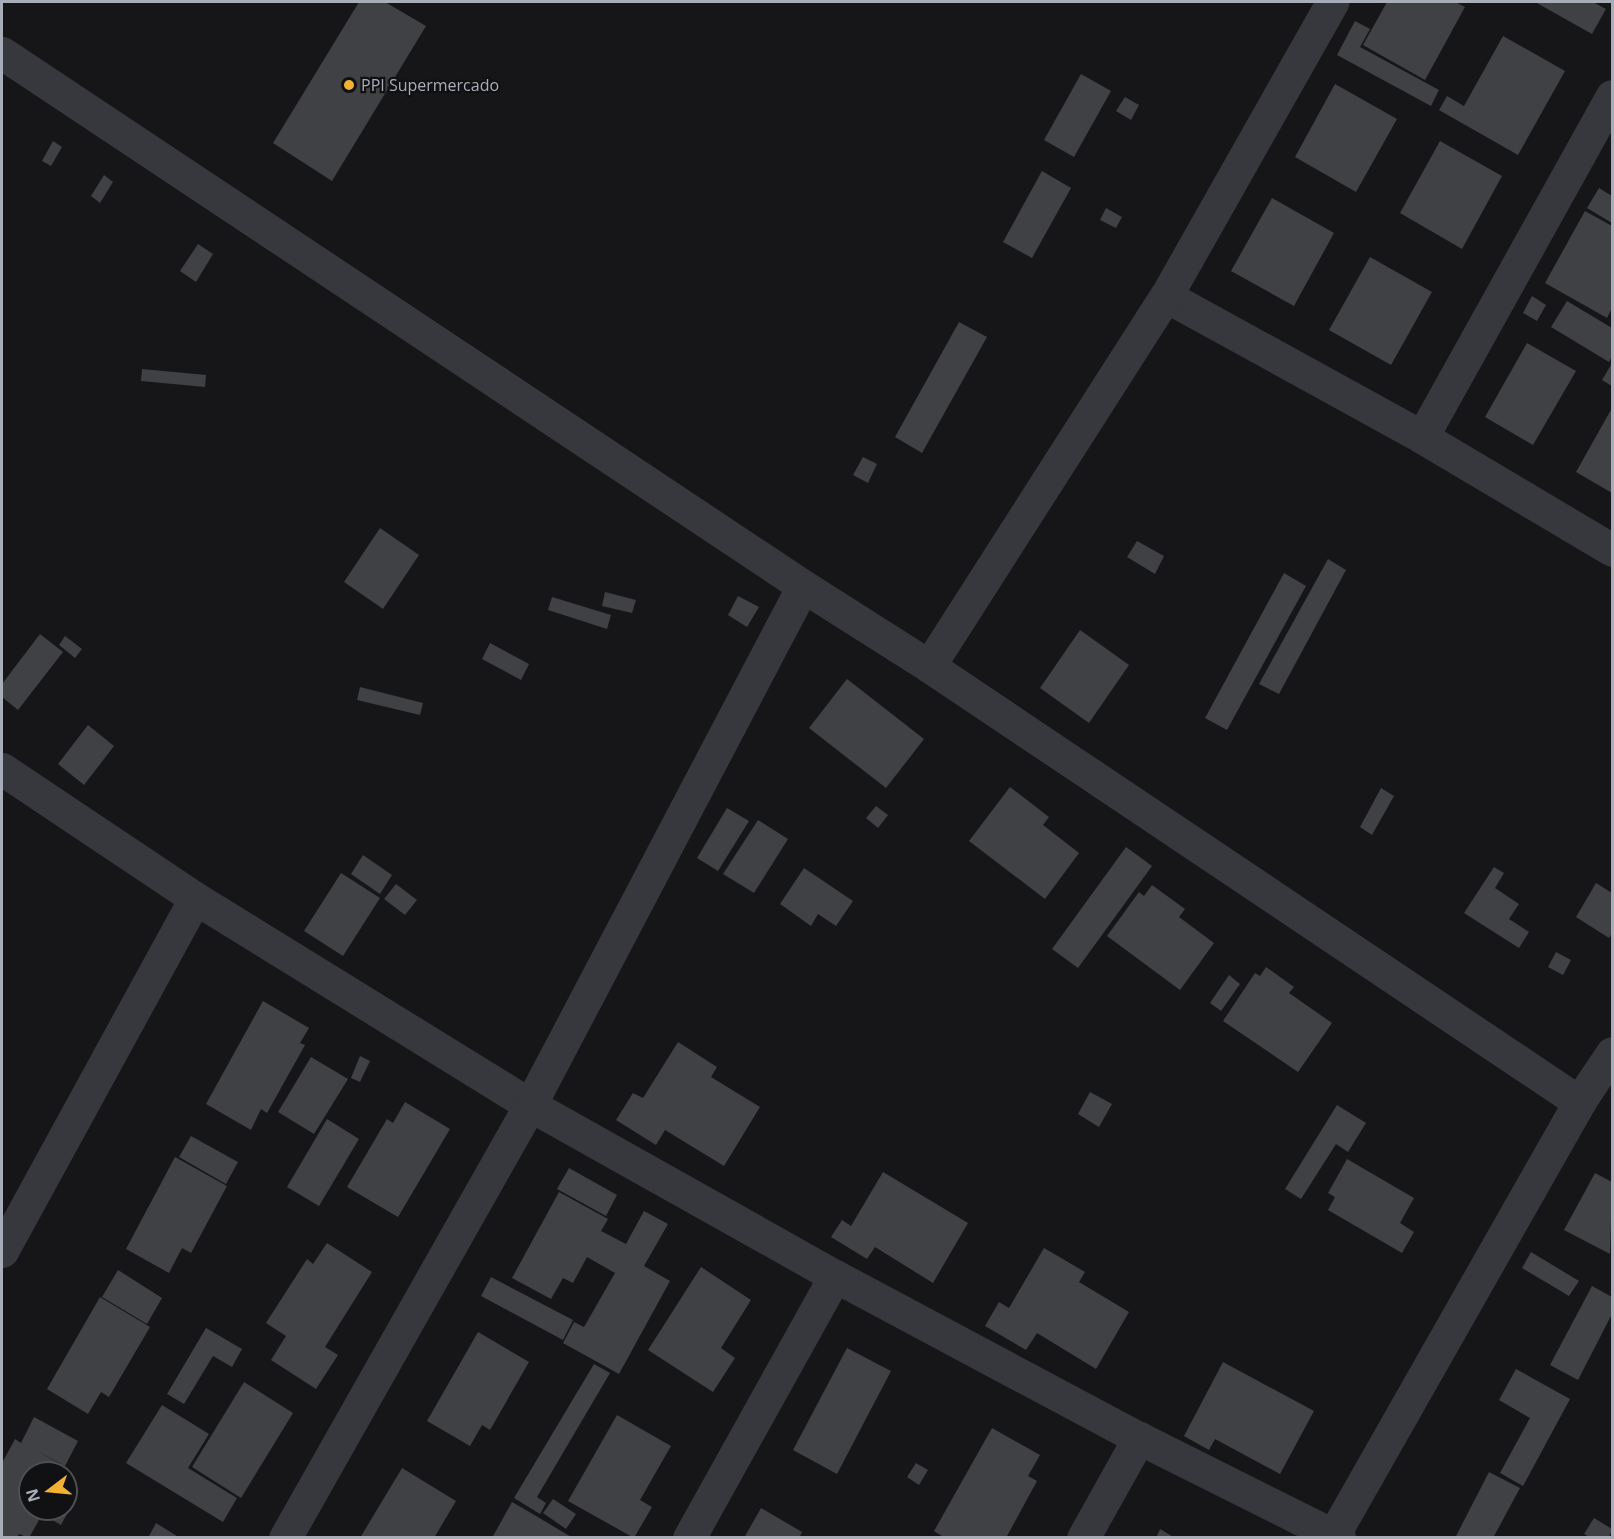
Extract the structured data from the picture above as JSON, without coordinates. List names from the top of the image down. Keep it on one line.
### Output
{"places":["PPI Supermercado"],"north":"left"}
